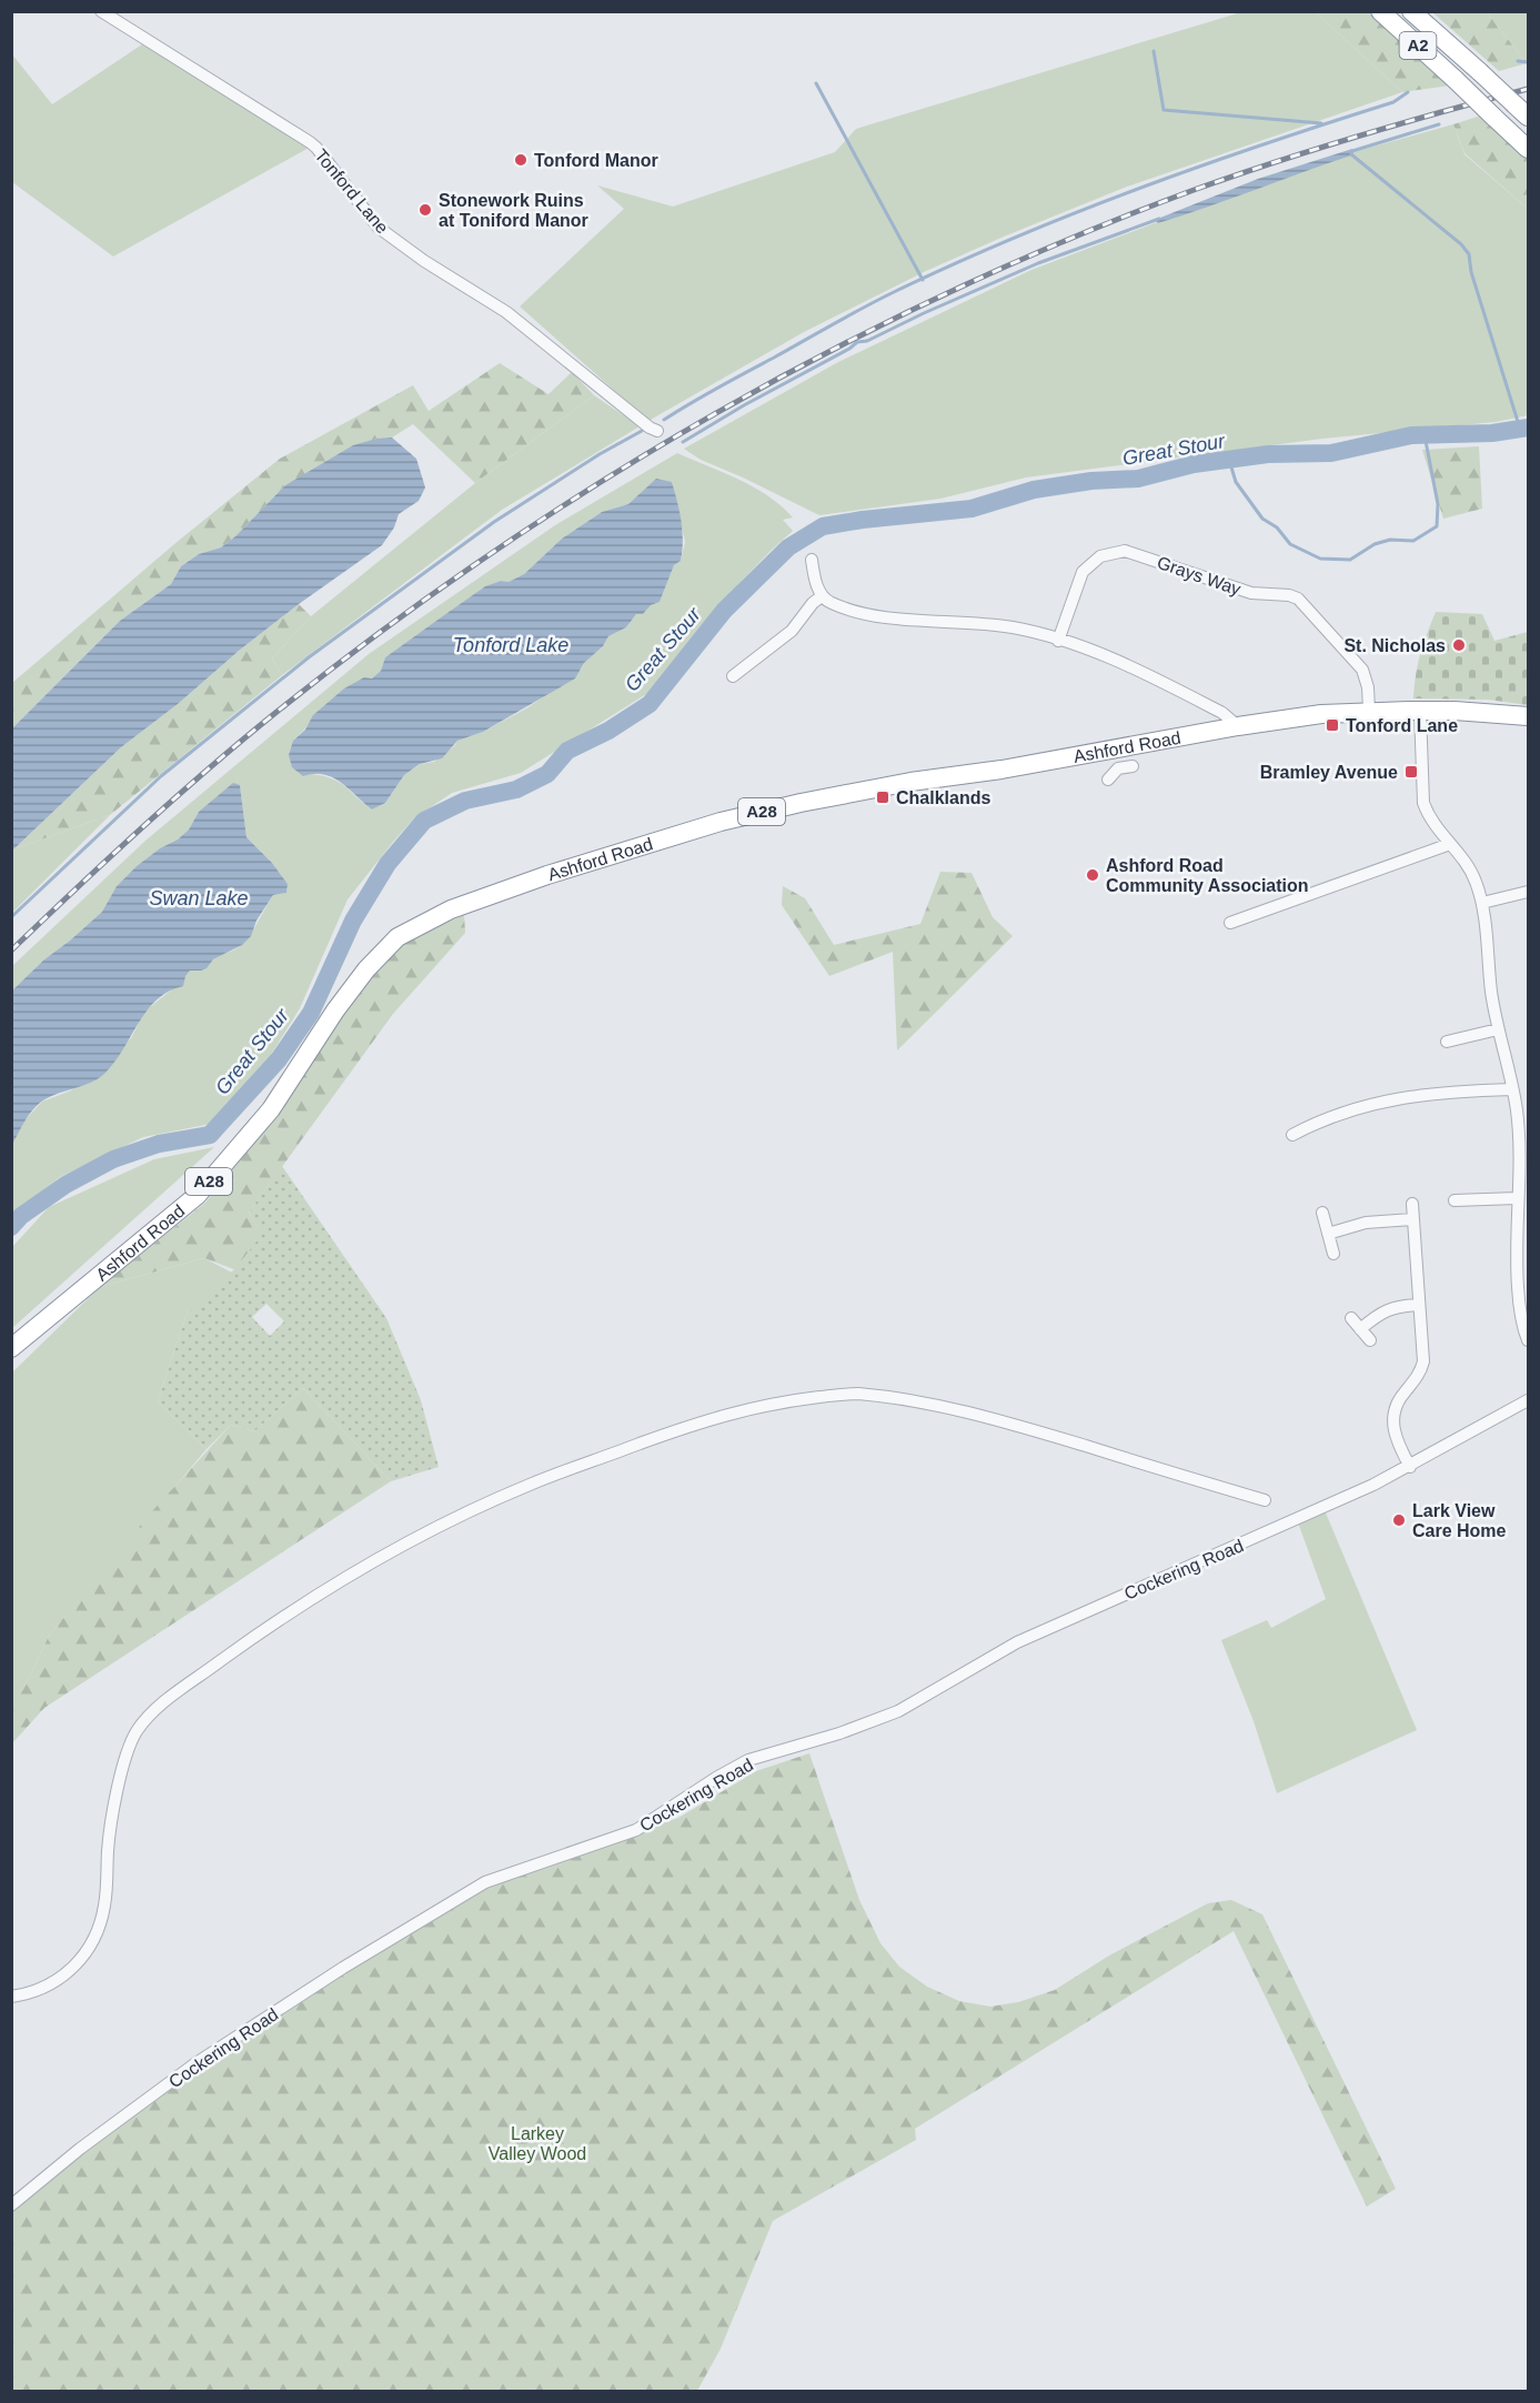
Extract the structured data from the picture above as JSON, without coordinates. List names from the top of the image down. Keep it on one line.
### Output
{"streets":{"highway":["A2","Ashford Road","A28"],"street":["Tonford Lane","Grays Way","Cockering Road"]},"crossings":[["Grays Way","Ashford Road"],["Grays Way","A28"],["Ashford Road","A28"]],"water":["Great Stour","Tonford Lake","Swan Lake"],"parks":["Larkey Valley Wood"],"places":{"other":["Tonford Manor","Stonework Ruins at Toniford Manor","St. Nicholas","Ashford Road Community Association","Lark View Care Home"],"transit":["Tonford Lane","Bramley Avenue","Chalklands"]}}
